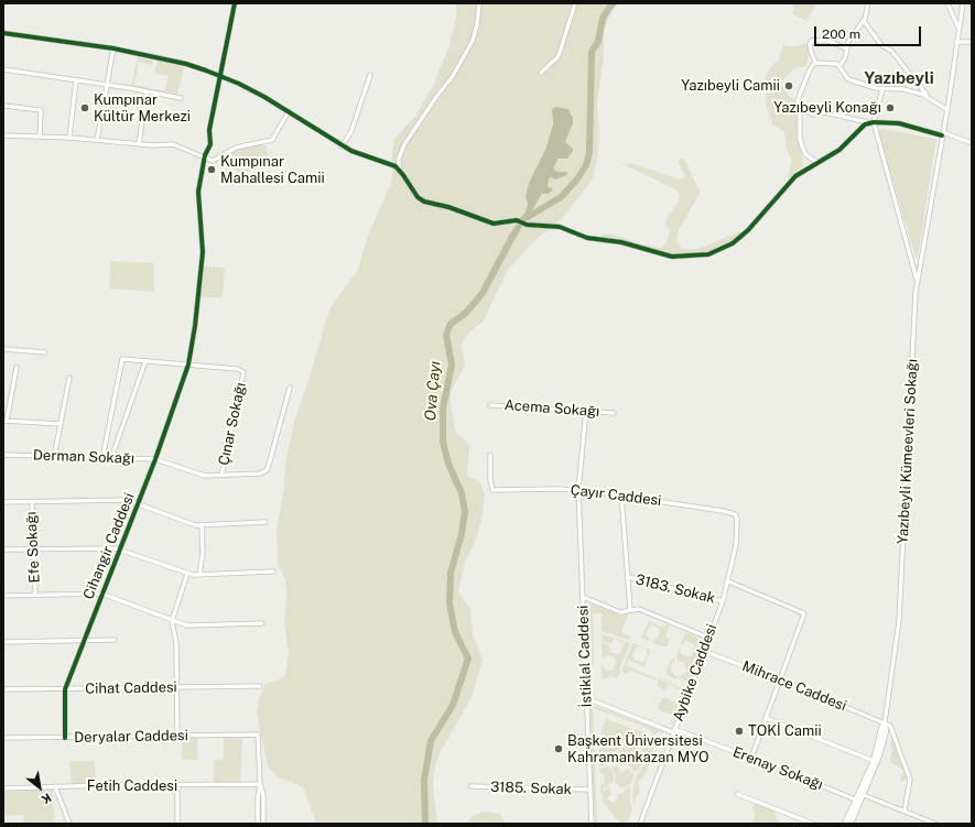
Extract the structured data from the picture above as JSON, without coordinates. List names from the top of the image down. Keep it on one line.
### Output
{"streets":{"street":["Acema Sokağı","Çınar Sokağı","Yazıbeyli Kümeevleri Sokağı","Derman Sokağı","Çayır Caddesi","Cihangir Caddesi","Efe Sokağı","3183. Sokak","İstiklal Caddesi","Aybike Caddesi","Mihrace Caddesi","Cihat Caddesi","Deryalar Caddesi","Erenay Sokağı","Fetih Caddesi","3185. Sokak"]},"crossings":[["Acema Sokağı","İstiklal Caddesi"],["Çınar Sokağı","Derman Sokağı"],["Çınar Sokağı","Cihangir Caddesi"],["Yazıbeyli Kümeevleri Sokağı","Mihrace Caddesi"],["Derman Sokağı","Cihangir Caddesi"],["Çayır Caddesi","İstiklal Caddesi"],["Çayır Caddesi","Aybike Caddesi"],["Cihangir Caddesi","Cihat Caddesi"],["Cihangir Caddesi","Deryalar Caddesi"],["3183. Sokak","Aybike Caddesi"],["İstiklal Caddesi","Erenay Sokağı"],["İstiklal Caddesi","3185. Sokak"],["Aybike Caddesi","Mihrace Caddesi"],["Aybike Caddesi","Erenay Sokağı"],["Deryalar Caddesi","Fetih Caddesi"]],"districts":["Yazıbeyli"],"water":["Ova Çayı"],"places":["Yazıbeyli Camii","Kumpınar Kültür Merkezi","Yazıbeyli Konağı","Kumpınar Mahallesi Camii","TOKİ Camii","Başkent Üniversitesi Kahramankazan MYO"],"scale_bar":"200 m","north":"bottom right"}
